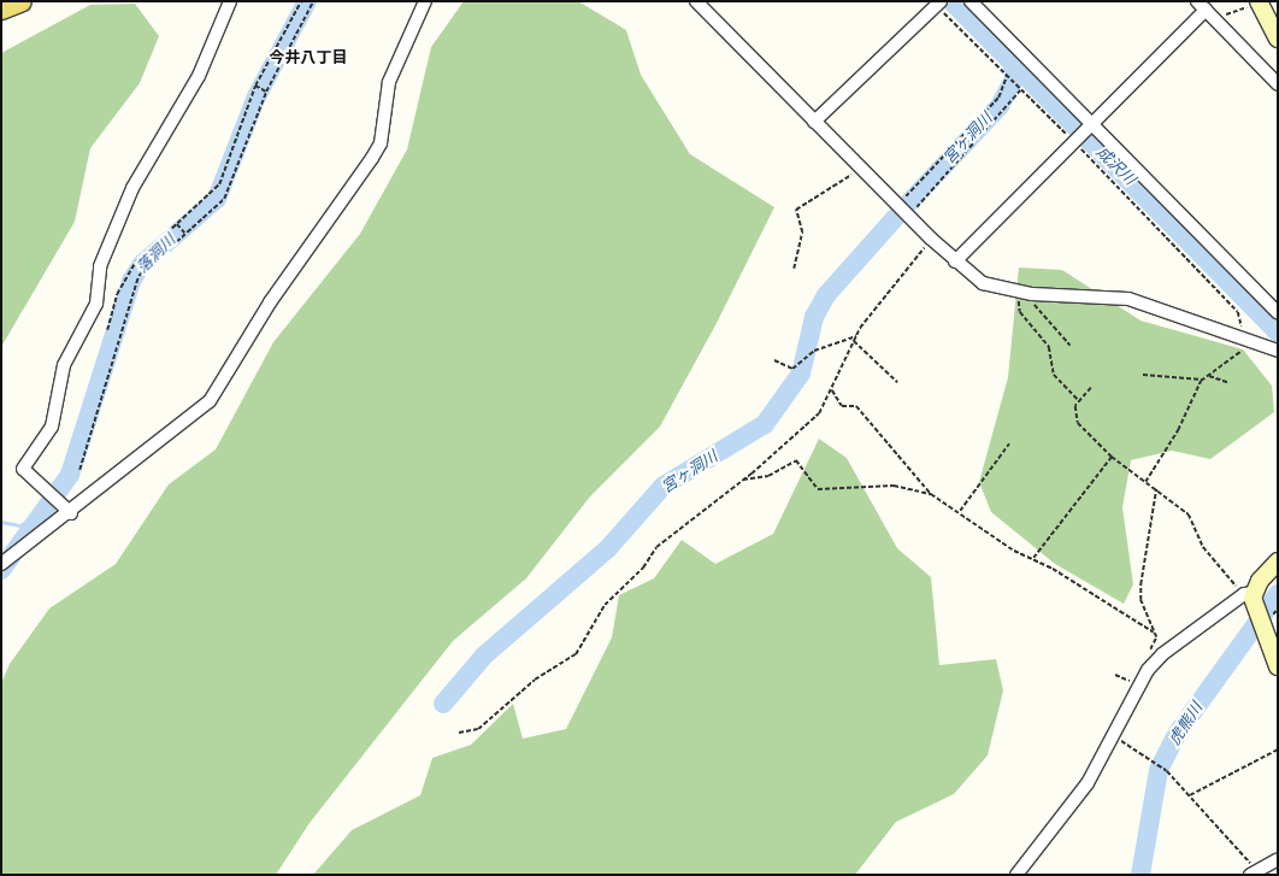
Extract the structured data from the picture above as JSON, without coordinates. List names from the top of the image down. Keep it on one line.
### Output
{"districts":["今井八丁目"],"water":["宮ヶ洞川","成沢川","落洞川","虎熊川"]}
